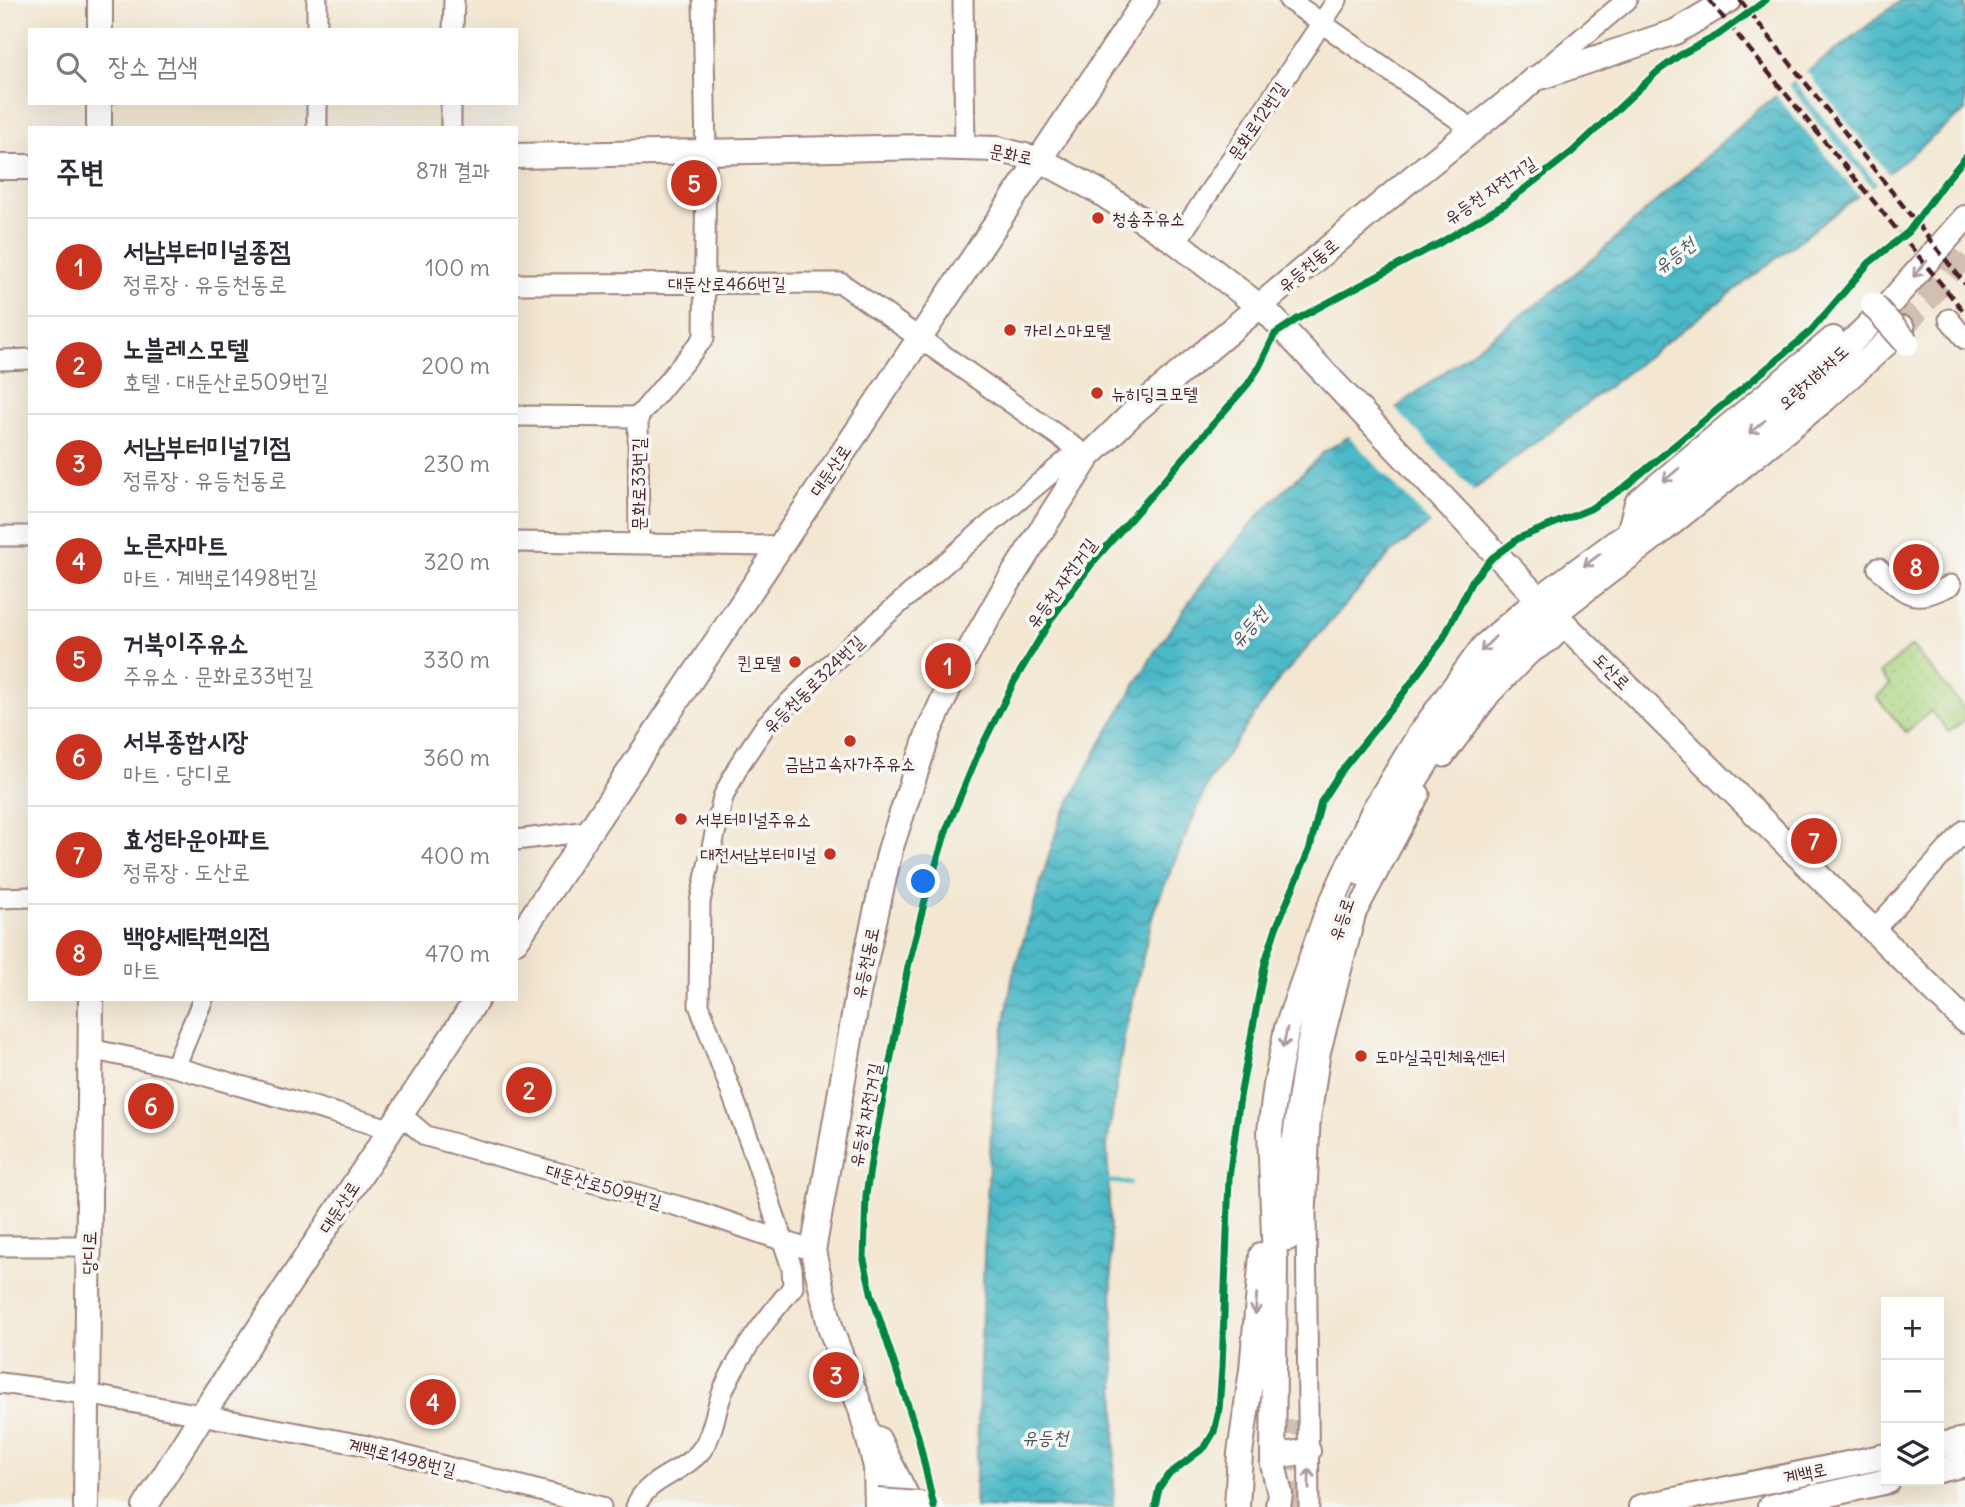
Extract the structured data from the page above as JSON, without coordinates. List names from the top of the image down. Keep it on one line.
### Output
{"streets":{"main road":["문화로","유등천동로","오량지하차도","대둔산로","도산로","유등로","당디로","계백로"],"street":["문화로12번길","대둔산로466번길","문화로33번길","유등천동로324번길","대둔산로509번길","계백로1498번길"],"cycle path":["유등천 자전거길"]},"crossings":[["문화로12번길","문화로"],["문화로","유등천동로"],["문화로","대둔산로"],["문화로","문화로33번길"],["문화로","도산로"],["유등천동로","도산로"],["유등천동로","유등천동로324번길"],["유등천동로","대둔산로509번길"],["대둔산로466번길","대둔산로"],["대둔산로466번길","문화로33번길"],["오량지하차도","유등로"],["대둔산로","대둔산로509번길"],["대둔산로","계백로1498번길"],["도산로","유등로"],["유등천동로324번길","대둔산로509번길"]],"one_way":["오량지하차도"],"water":["유등천"],"places":["청송주유소","카리스마모텔","뉴히딩크모텔","퀸모텔","금남고속자가주유소","서부터미널주유소","대전서남부터미널","도마실국민체육센터"],"page":{"search":"장소 검색","heading":["주변","8개 결과"],"pins":["5","8","1","7","2","6","3","4"],"list":[{"mark":"1","name":"서남부터미널종점","note":"정류장 · 유등천동로","value":"100 m"},{"mark":"2","name":"노블레스모텔","note":"호텔 · 대둔산로509번길","value":"200 m"},{"mark":"3","name":"서남부터미널기점","note":"정류장 · 유등천동로","value":"230 m"},{"mark":"4","name":"노른자마트","note":"마트 · 계백로1498번길","value":"320 m"},{"mark":"5","name":"거북이주유소","note":"주유소 · 문화로33번길","value":"330 m"},{"mark":"6","name":"서부종합시장","note":"마트 · 당디로","value":"360 m"},{"mark":"7","name":"효성타운아파트","note":"정류장 · 도산로","value":"400 m"},{"mark":"8","name":"백양세탁편의점","note":"마트","value":"470 m"}],"map_buttons":["+","−"]}}
